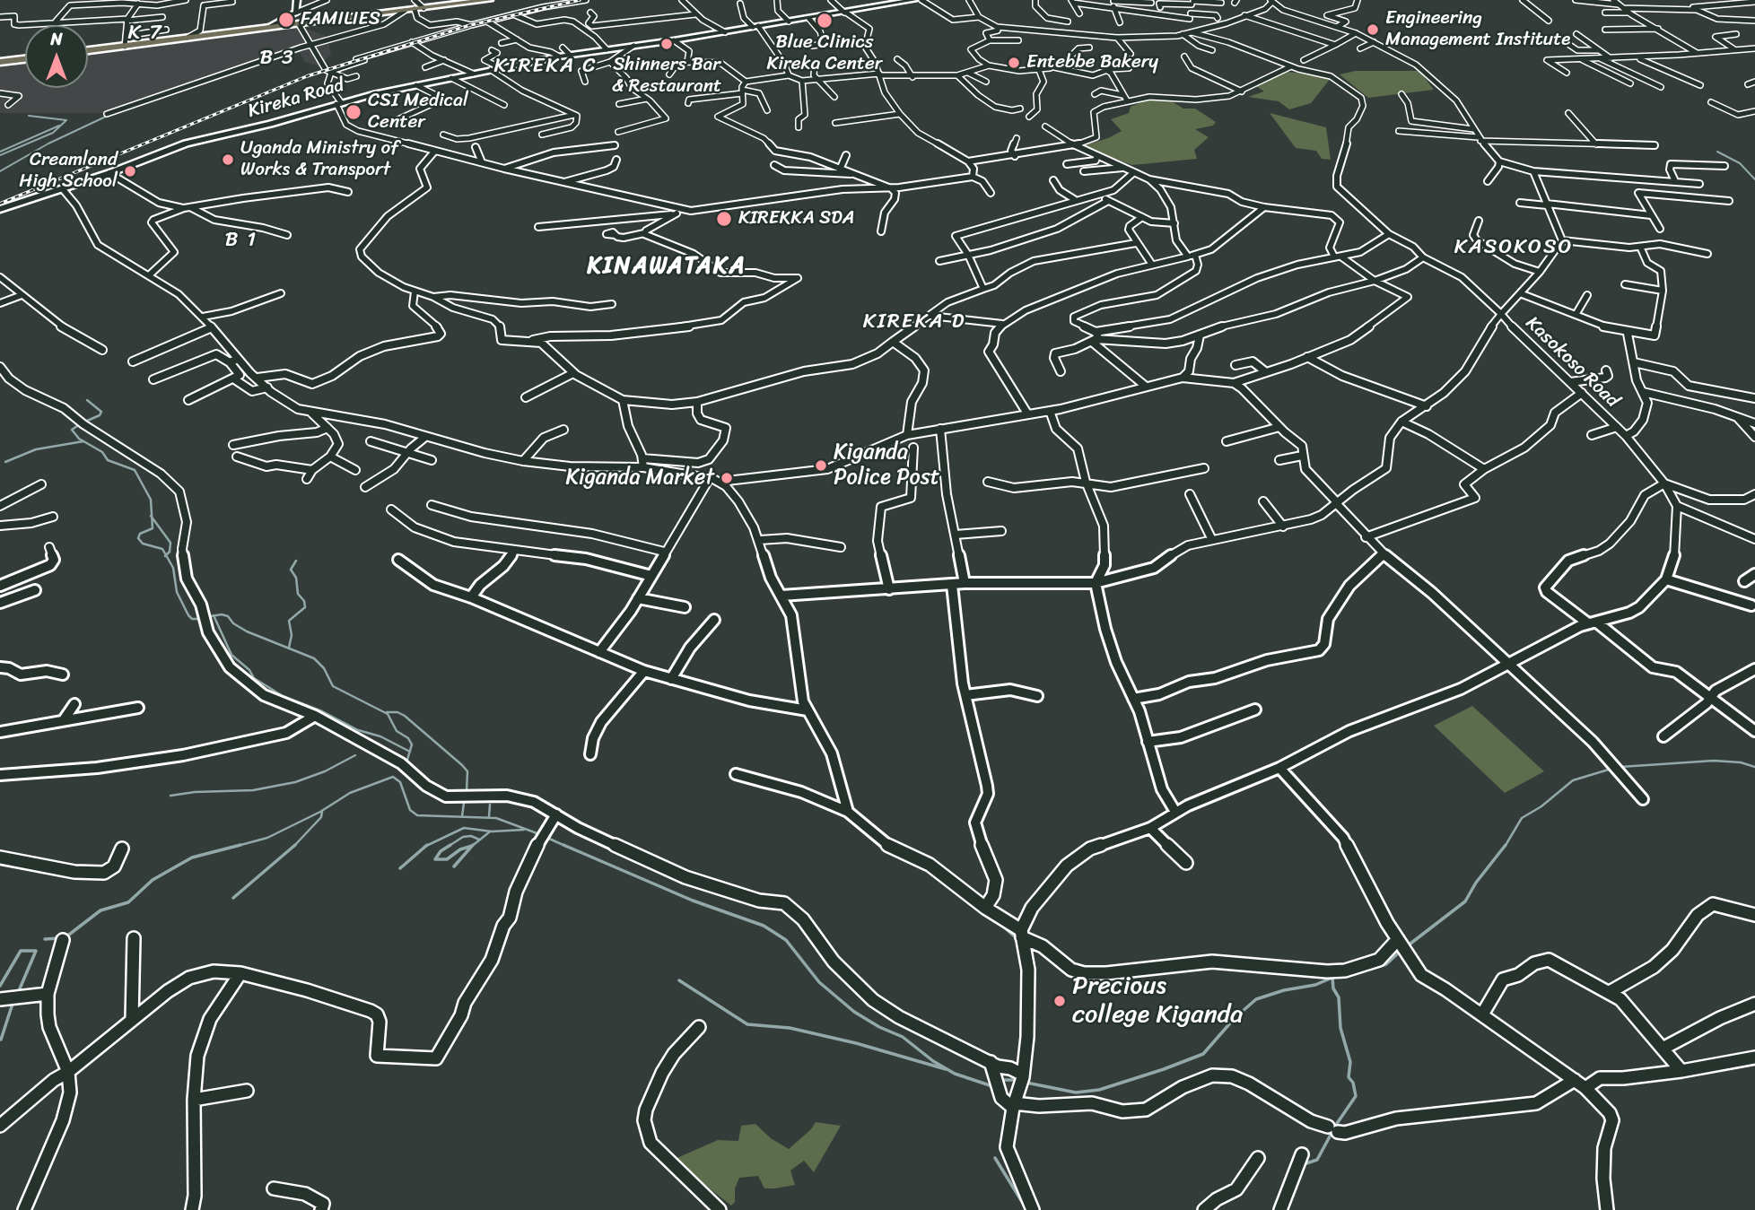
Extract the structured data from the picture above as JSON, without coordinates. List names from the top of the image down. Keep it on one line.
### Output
{"streets":{"main road":["Kireka Road"],"street":["Kasokoso Road"]},"districts":["K 7","B 3","KIREKA C","B 1","KASOKOSO","KINAWATAKA","KIREKA D"],"places":["FAMILIES","Blue Clinics Kireka Center","Engineering Management Institute","Shinners Bar & Restaurant","Entebbe Bakery","CSI Medical Center","Uganda Ministry of Works & Transport","Creamland High School","KIREKKA SDA","Kiganda Police Post","Kiganda Market","Precious college Kiganda"],"north":"top"}
